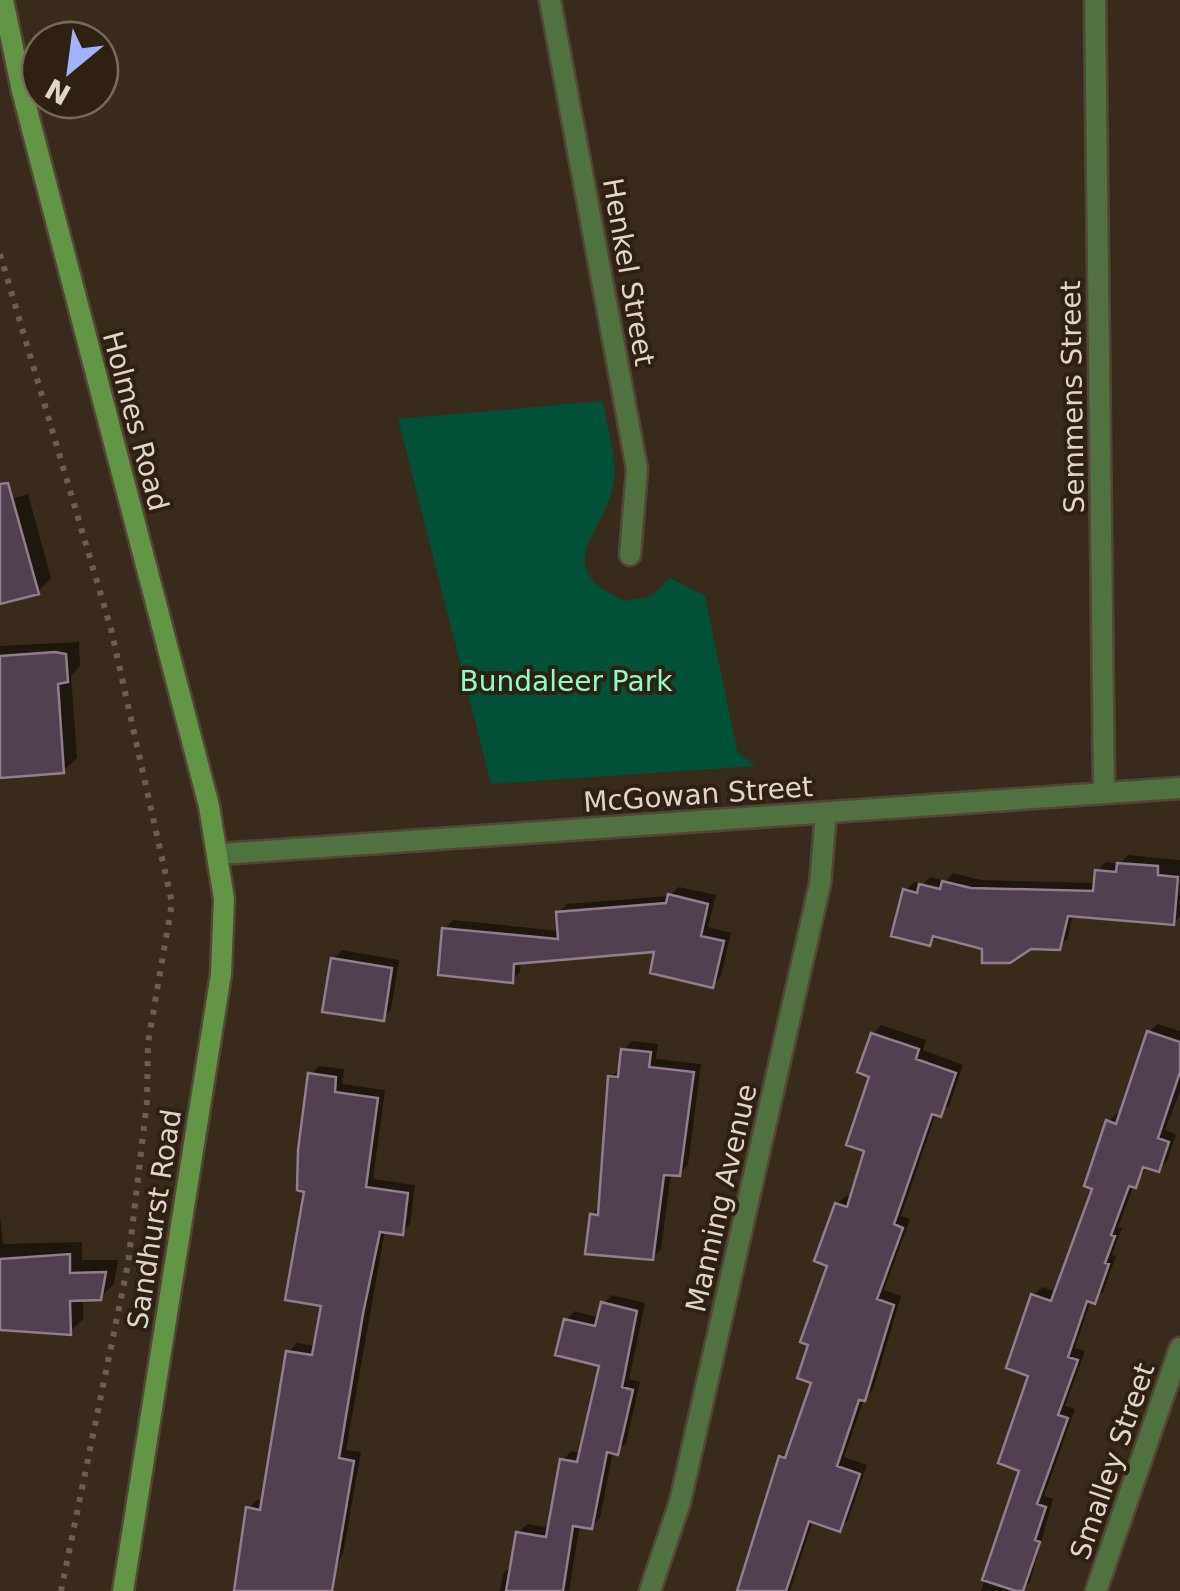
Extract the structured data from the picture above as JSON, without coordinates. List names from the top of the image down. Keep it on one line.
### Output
{"streets":{"main road":["Holmes Road","Sandhurst Road"],"street":["Henkel Street","Semmens Street","McGowan Street","Manning Avenue","Smalley Street"]},"crossings":[["Semmens Street","McGowan Street"],["Holmes Road","McGowan Street"],["Holmes Road","Sandhurst Road"],["McGowan Street","Manning Avenue"],["McGowan Street","Sandhurst Road"]],"parks":["Bundaleer Park"],"north":"bottom left"}
